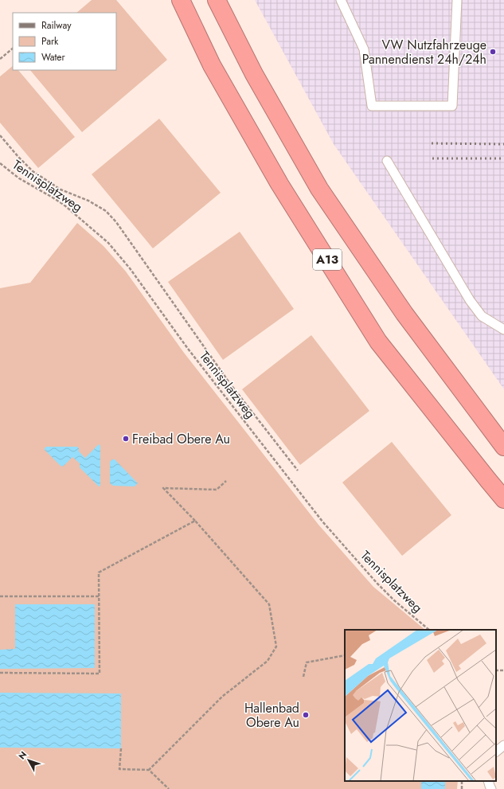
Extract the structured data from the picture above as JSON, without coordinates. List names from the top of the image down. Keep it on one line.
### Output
{"streets":{"highway":["A13"],"path":["Tennisplatzweg"]},"places":["VW Nutzfahrzeuge Pannendienst 24h/24h","Freibad Obere Au","Hallenbad Obere Au"],"legend":["Railway","Park","Water"],"north":"top left"}
